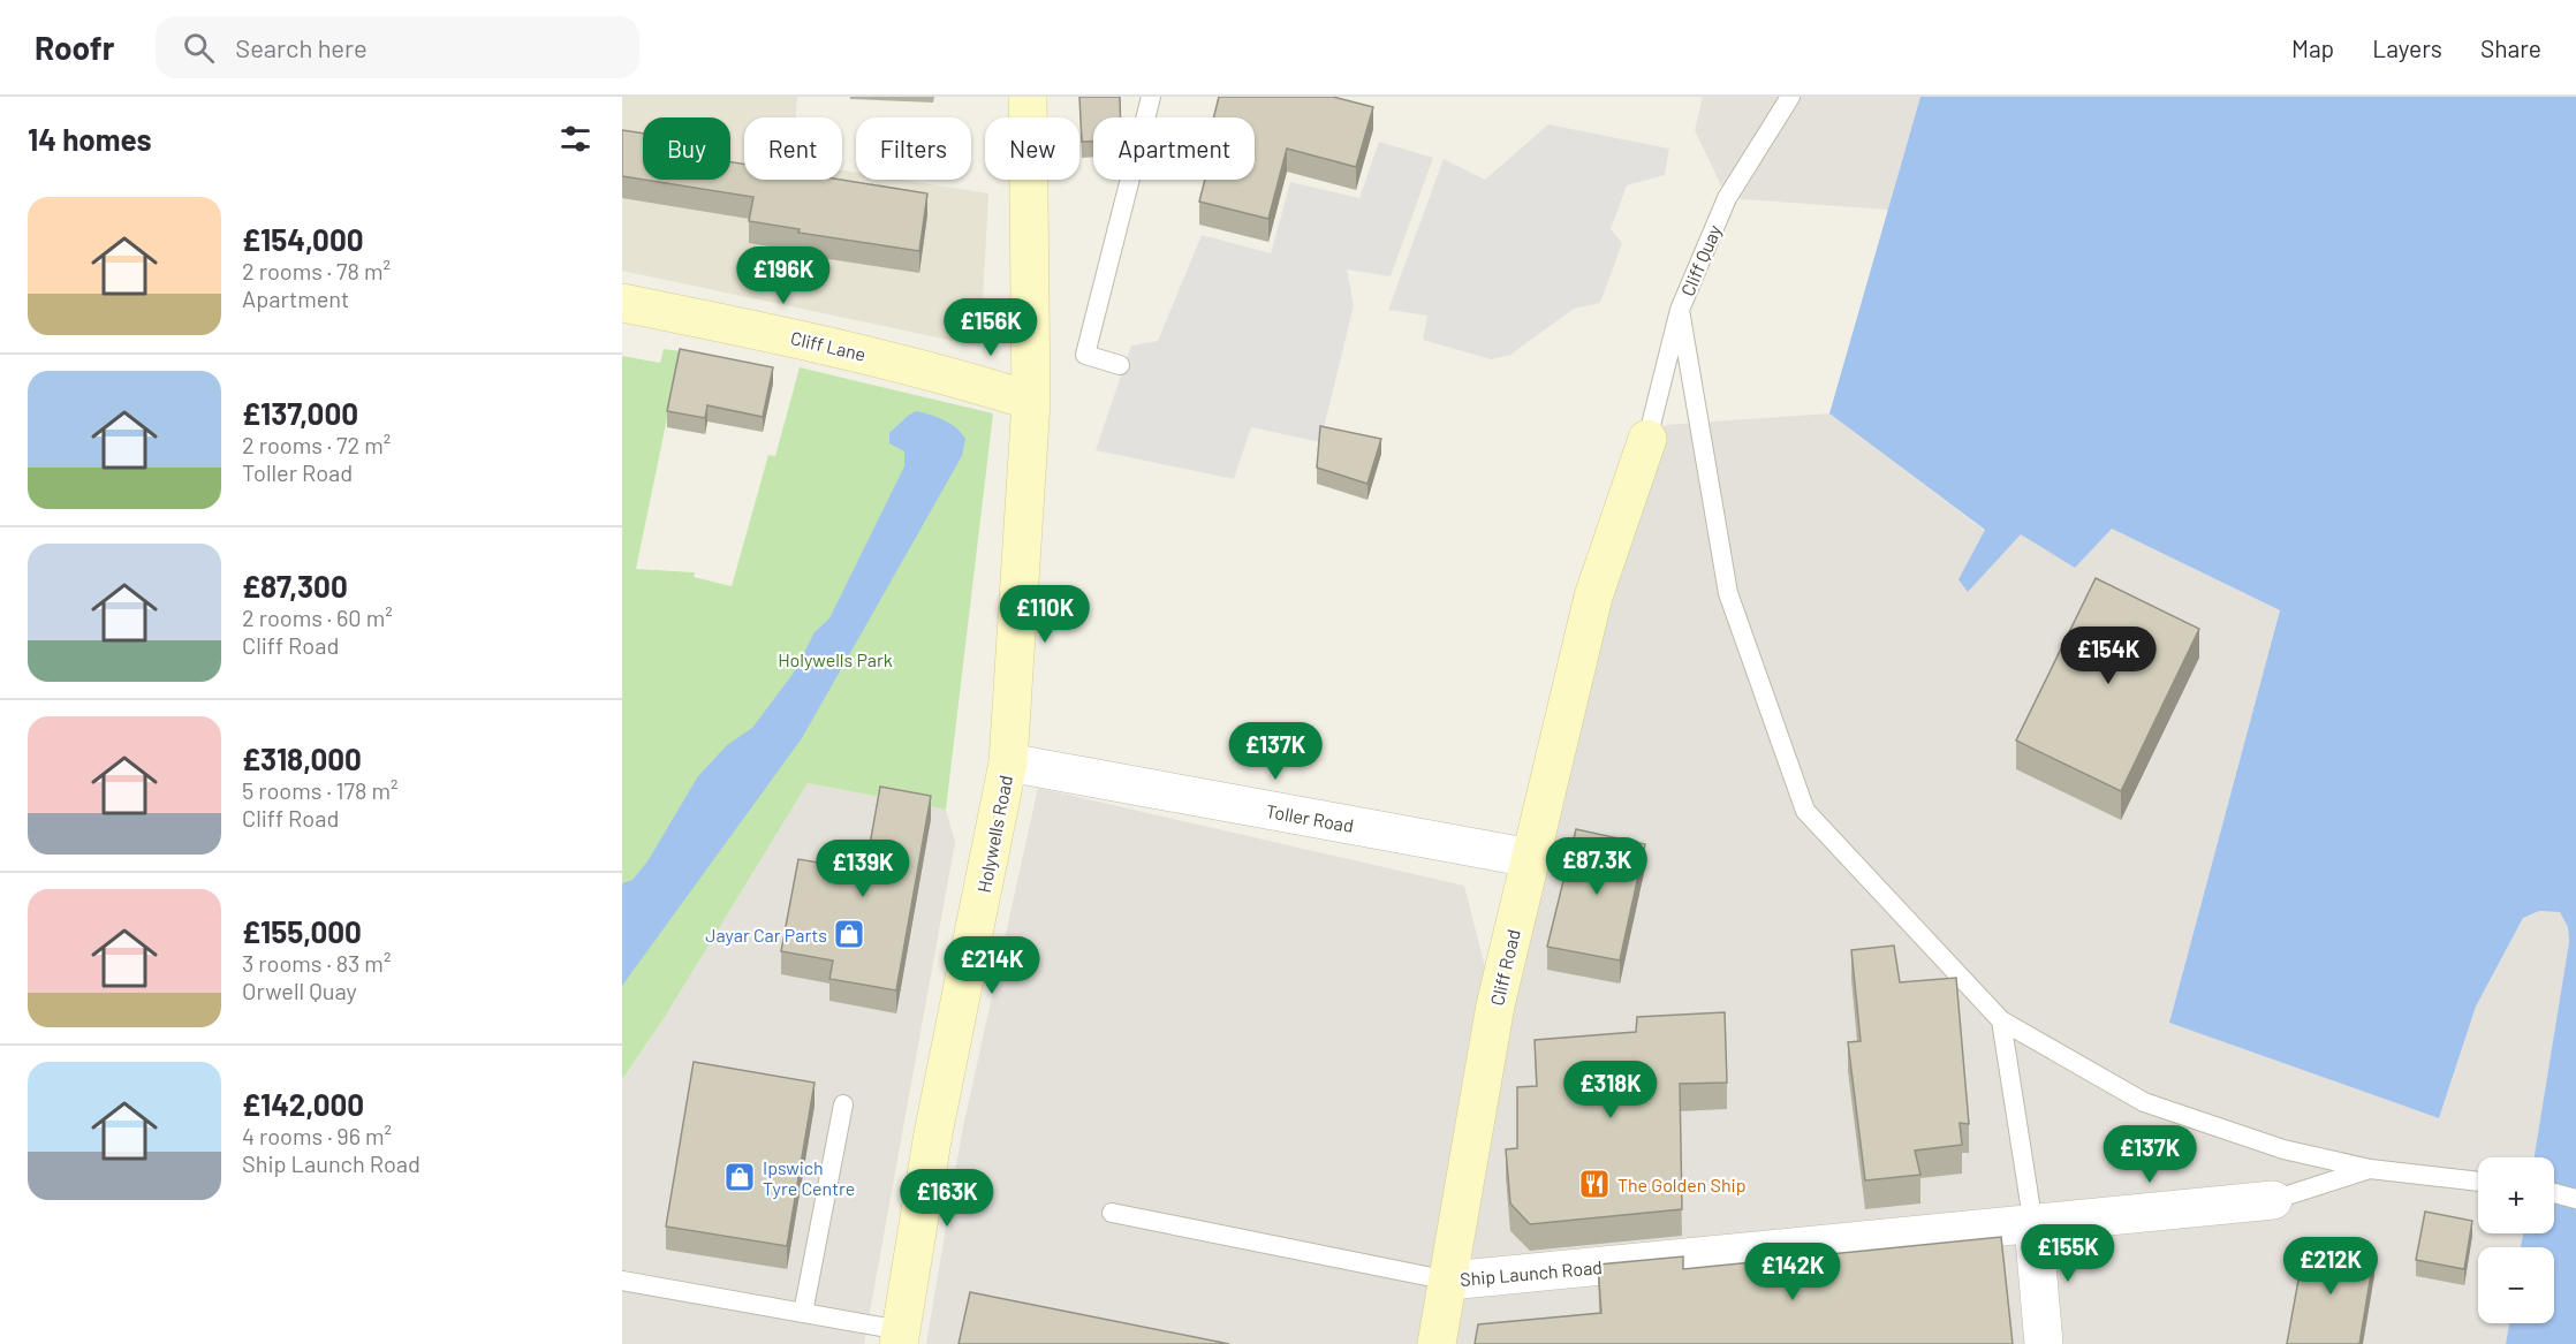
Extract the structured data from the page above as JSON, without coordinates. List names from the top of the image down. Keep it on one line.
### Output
{"streets":{"street":["Cliff Lane","Toller Road","Holywells Road","Cliff Road","Ship Launch Road"],"lane":["Cliff Quay"]},"crossings":[["Cliff Quay","Cliff Road"],["Cliff Lane","Holywells Road"],["Toller Road","Holywells Road"],["Toller Road","Cliff Road"],["Cliff Road","Ship Launch Road"]],"parks":["Holywells Park"],"places":{"shop":["Jayar Car Parts","Ipswich Tyre Centre"],"restaurant":["The Golden Ship"]},"page":{"header":"Roofr","search":"Search here","nav":["Map","Layers","Share"],"heading":"14 homes","chip":["Buy","Rent","Filters","New","Apartment"],"list":[{"name":"£154,000","note":"2 rooms · 78 m² · Apartment"},{"name":"£137,000","note":"2 rooms · 72 m² · Toller Road"},{"name":"£87,300","note":"2 rooms · 60 m² · Cliff Road"},{"name":"£318,000","note":"5 rooms · 178 m² · Cliff Road"},{"name":"£155,000","note":"3 rooms · 83 m² · Orwell Quay"},{"name":"£142,000","note":"4 rooms · 96 m² · Ship Launch Road"}],"price":["£196K","£156K","£110K","£154K","£137K","£87.3K","£139K","£214K","£318K","£137K","£163K","£155K","£212K","£142K"],"map_buttons":["+","−"]}}
